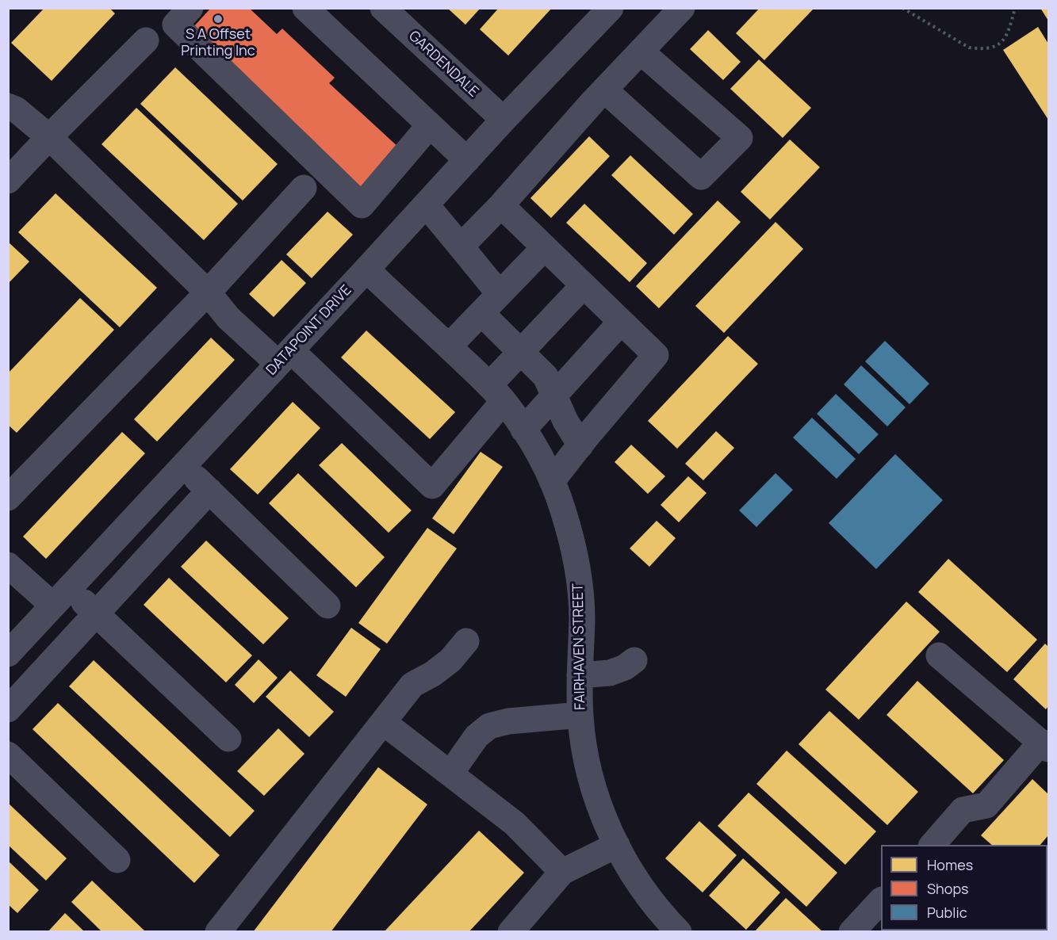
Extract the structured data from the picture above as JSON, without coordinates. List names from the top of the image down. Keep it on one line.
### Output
{"streets":{"street":["GARDENDALE","DATAPOINT DRIVE","FAIRHAVEN STREET"]},"crossings":[["GARDENDALE","DATAPOINT DRIVE"],["DATAPOINT DRIVE","FAIRHAVEN STREET"]],"places":["S A Offset Printing Inc"],"legend":["Homes","Shops","Public"]}
